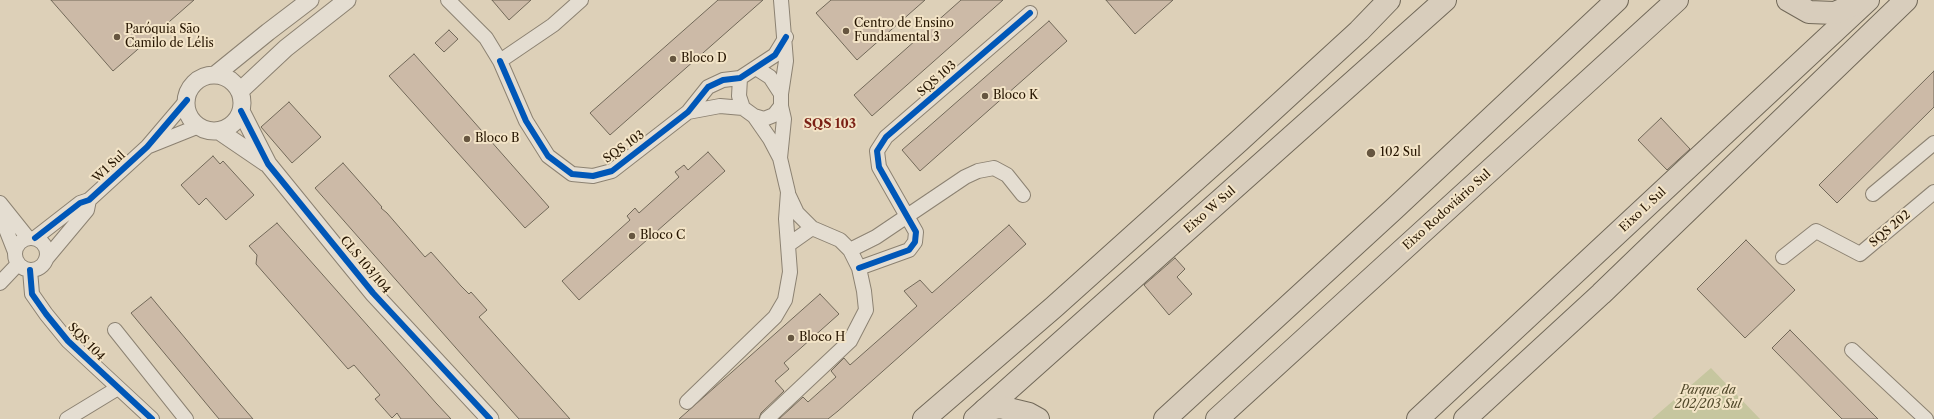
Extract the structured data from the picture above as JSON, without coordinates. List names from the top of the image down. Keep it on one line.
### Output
{"streets":{"main road":["Eixo W Sul","Eixo Rodoviário Sul","Eixo L Sul"],"street":["SQS 103","W1 Sul","SQS 202","CLS 103/104","SQS 104"]},"crossings":[["W1 Sul","CLS 103/104"],["W1 Sul","SQS 104"]],"districts":["SQS 103"],"parks":["Parque da 202/203 Sul"],"places":["Centro de Ensino Fundamental 3","Paróquia São Camilo de Lélis","Bloco D","Bloco K","Bloco B","102 Sul","Bloco C","Bloco H"]}
